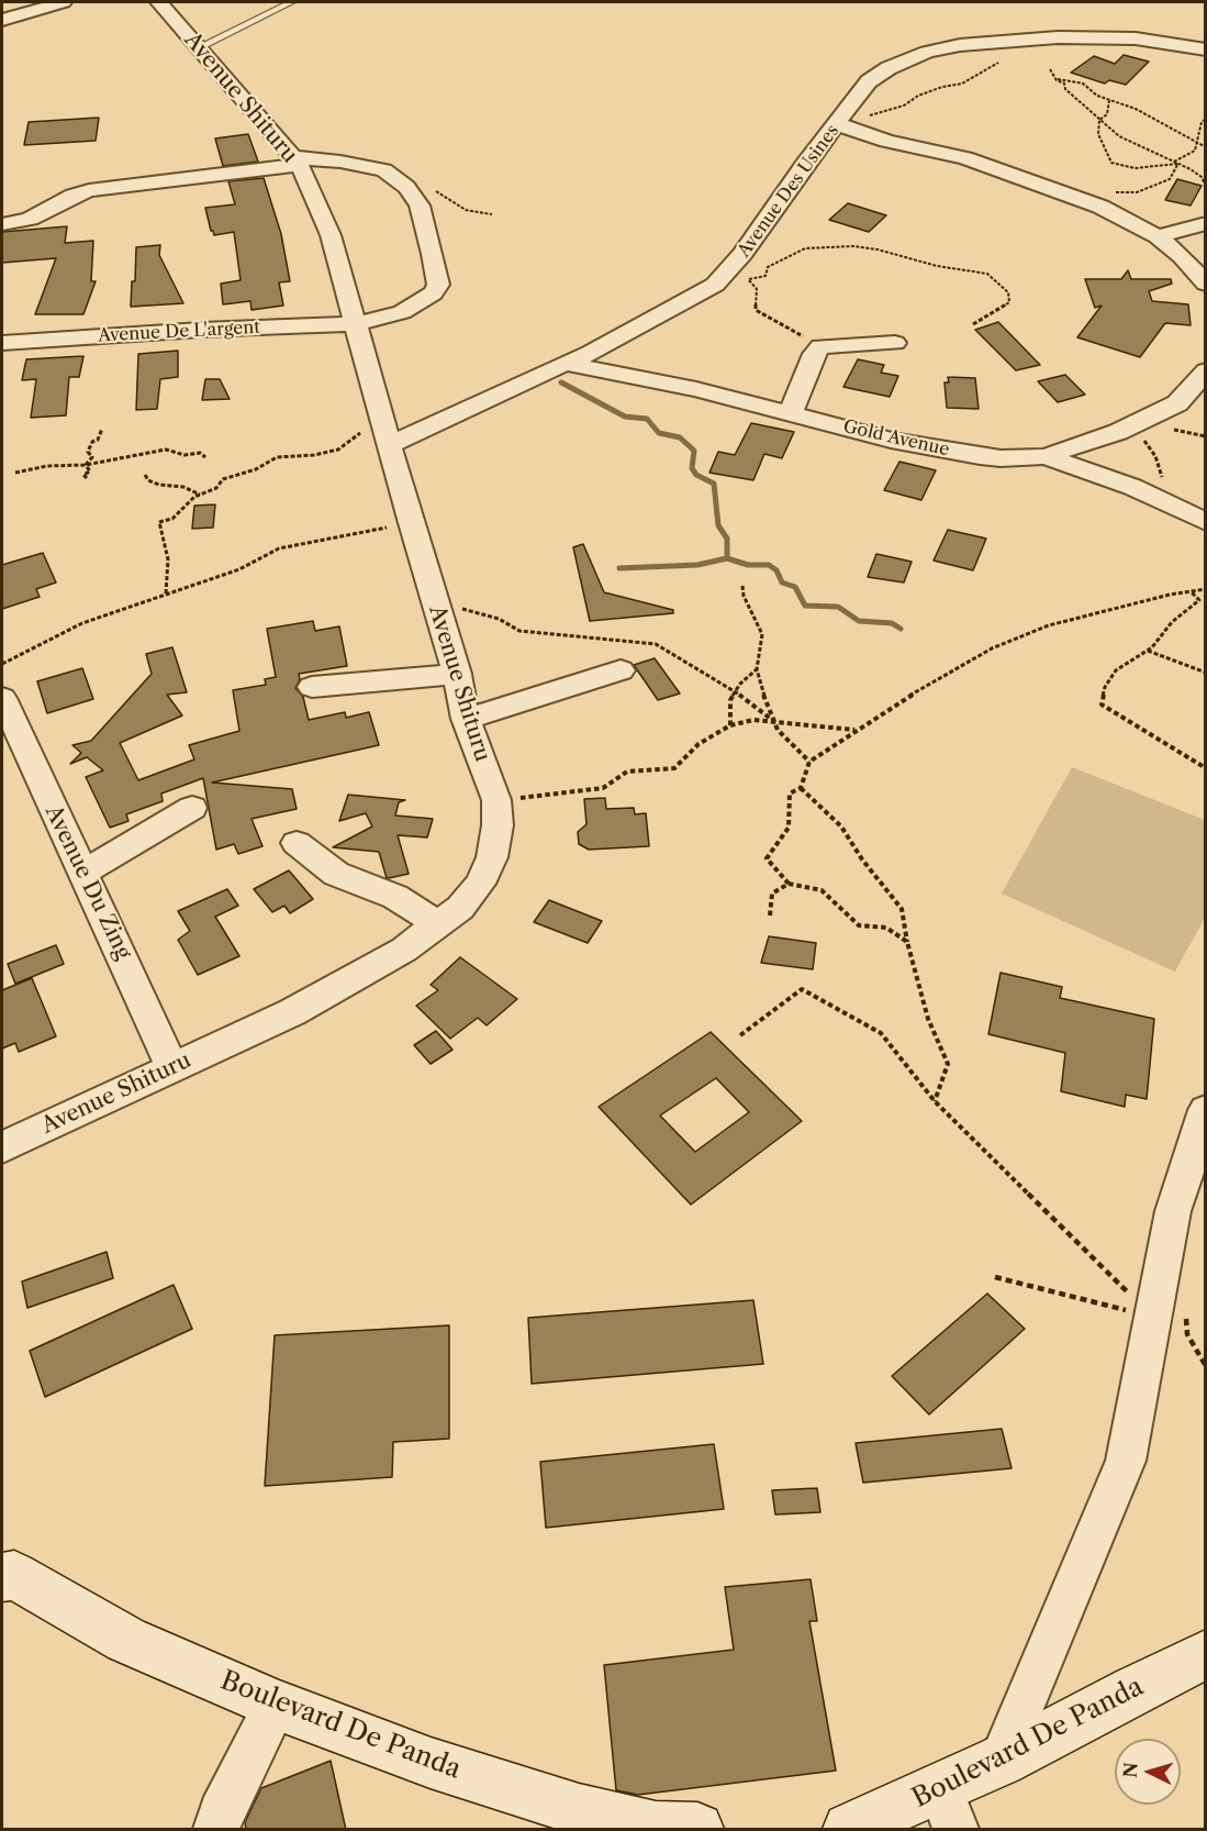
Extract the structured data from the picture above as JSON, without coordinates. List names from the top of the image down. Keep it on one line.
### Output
{"streets":{"street":["Avenue Shituru","Avenue Des Usines","Avenue De L'argent","Gold Avenue","Avenue Du Zing","Boulevard De Panda"]},"crossings":[["Avenue Shituru","Avenue Des Usines"],["Avenue Shituru","Avenue De L'argent"],["Avenue Shituru","Avenue Du Zing"],["Avenue Des Usines","Gold Avenue"]],"north":"left"}
